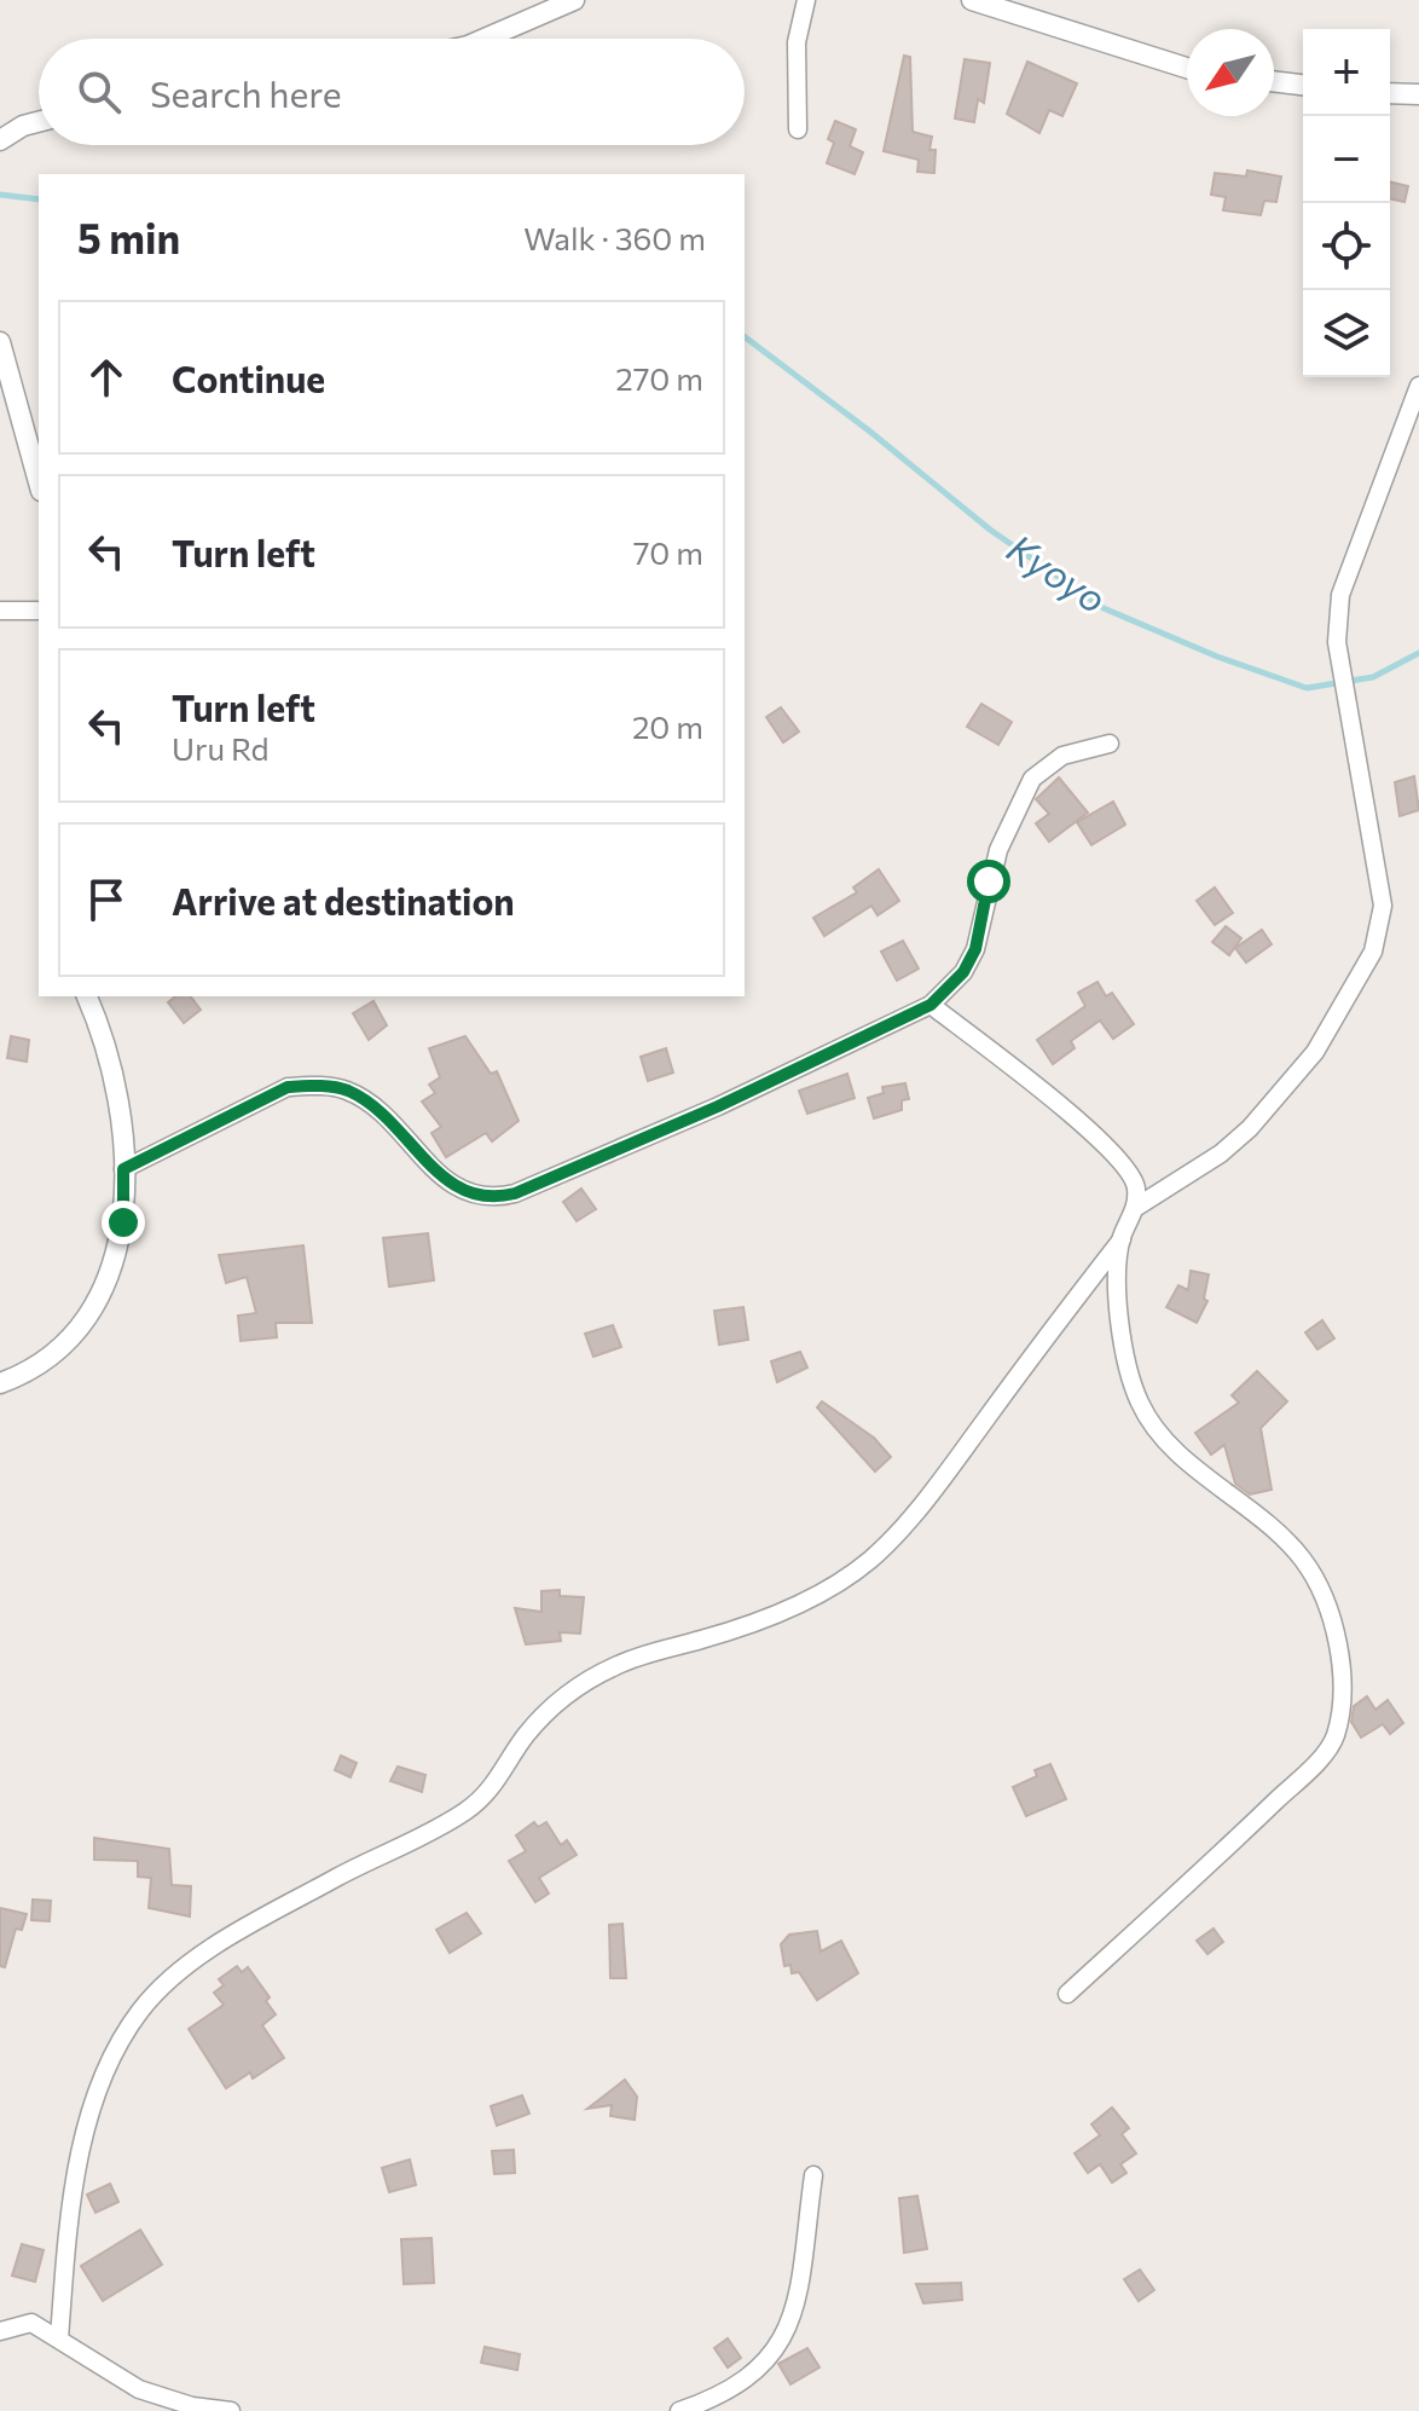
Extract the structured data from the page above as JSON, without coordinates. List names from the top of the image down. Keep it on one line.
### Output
{"water":["Kyoyo"],"north":"bottom left","page":{"map_buttons":["+","−"],"search":"Search here","heading":["5 min","Walk · 360 m"],"list":[["Continue","270 m"],["Turn left","70 m"],["Turn left","Uru Rd","20 m"],"Arrive at destination"]}}
